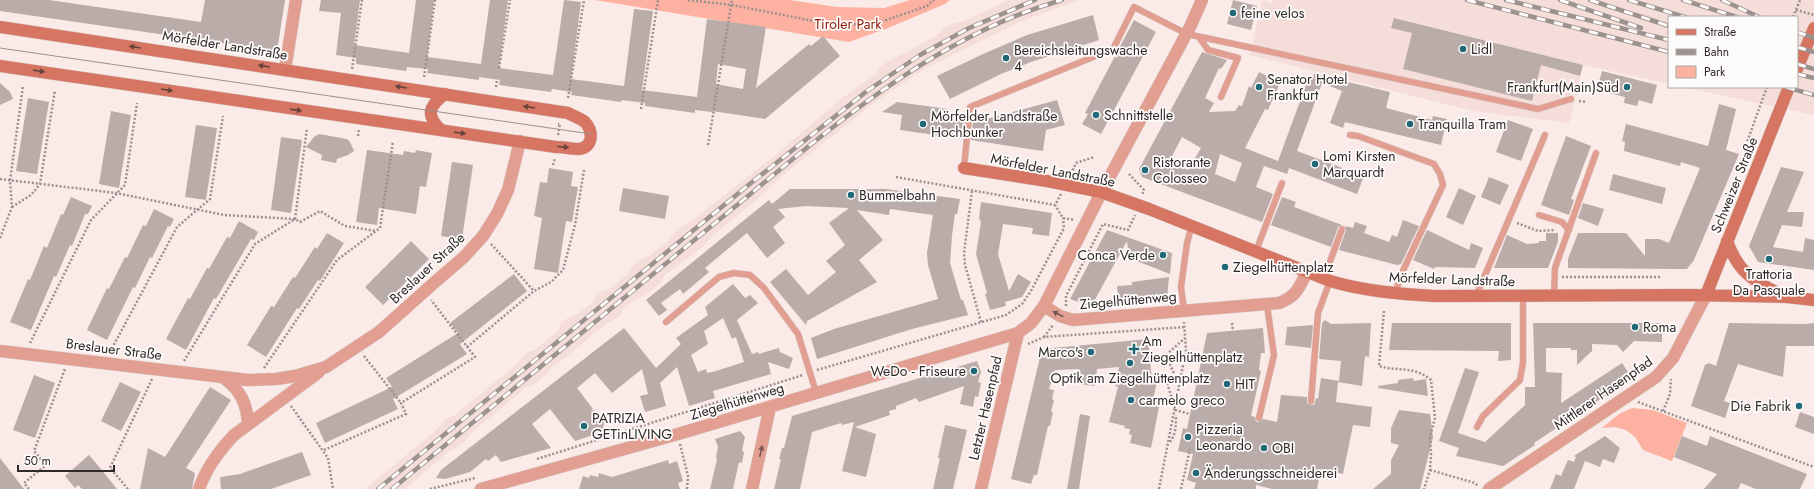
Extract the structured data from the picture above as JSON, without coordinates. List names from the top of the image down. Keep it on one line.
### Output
{"streets":{"main road":["Mörfelder Landstraße","Schweizer Straße"],"street":["Breslauer Straße","Ziegelhüttenweg","Mittlerer Hasenpfad","Letzter Hasenpfad"]},"crossings":[["Mörfelder Landstraße","Schweizer Straße"],["Mörfelder Landstraße","Breslauer Straße"],["Mörfelder Landstraße","Ziegelhüttenweg"],["Mörfelder Landstraße","Mittlerer Hasenpfad"],["Schweizer Straße","Mittlerer Hasenpfad"],["Ziegelhüttenweg","Letzter Hasenpfad"]],"parks":["Tiroler Park"],"places":{"other":["feine velos","Lidl","Bereichsleitungswache 4","Senator Hotel Frankfurt","Frankfurt(Main)Süd","Schnittstelle","Mörfelder Landstraße Hochbunker","Tranquilla Tram","Lomi Kirsten Marquardt","Ristorante Colosseo","Bummelbahn","Conca Verde","Trattoria Da Pasquale","Ziegelhüttenplatz","Roma","Marco's","Optik am Ziegelhüttenplatz","WeDo - Friseure","HIT","carmelo greco","Die Fabrik","PATRIZIA GETinLIVING","Pizzeria Leonardo","OBI","Änderungsschneiderei"],"health":["Am Ziegelhüttenplatz"]},"legend":["Straße","Bahn","Park"],"scale_bar":"50 m"}
